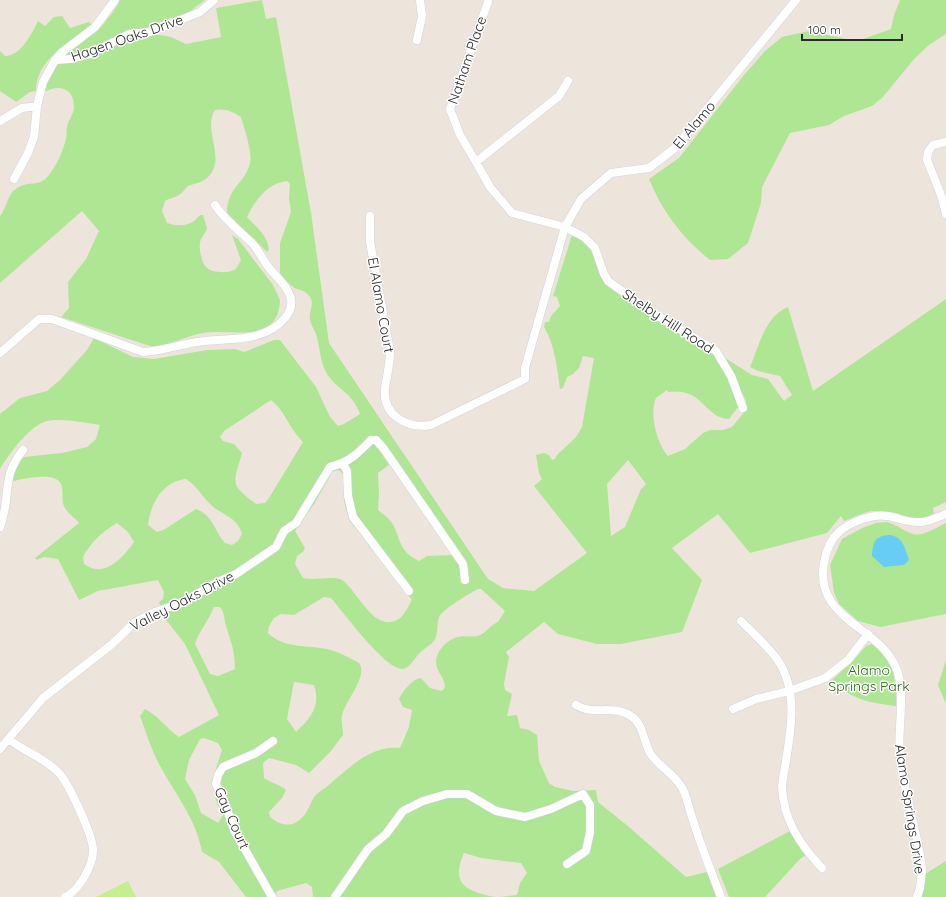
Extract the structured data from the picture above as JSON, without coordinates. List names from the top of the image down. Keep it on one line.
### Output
{"streets":{"street":["Hagen Oaks Drive","Natham Place","El Alamo","El Alamo Court","Shelby Hill Road","Valley Oaks Drive","Alamo Springs Drive","Gay Court"]},"crossings":[["Natham Place","El Alamo"],["Natham Place","Shelby Hill Road"],["El Alamo","El Alamo Court"],["El Alamo","Shelby Hill Road"]],"parks":["Alamo Springs Park"],"scale_bar":"100 m"}
